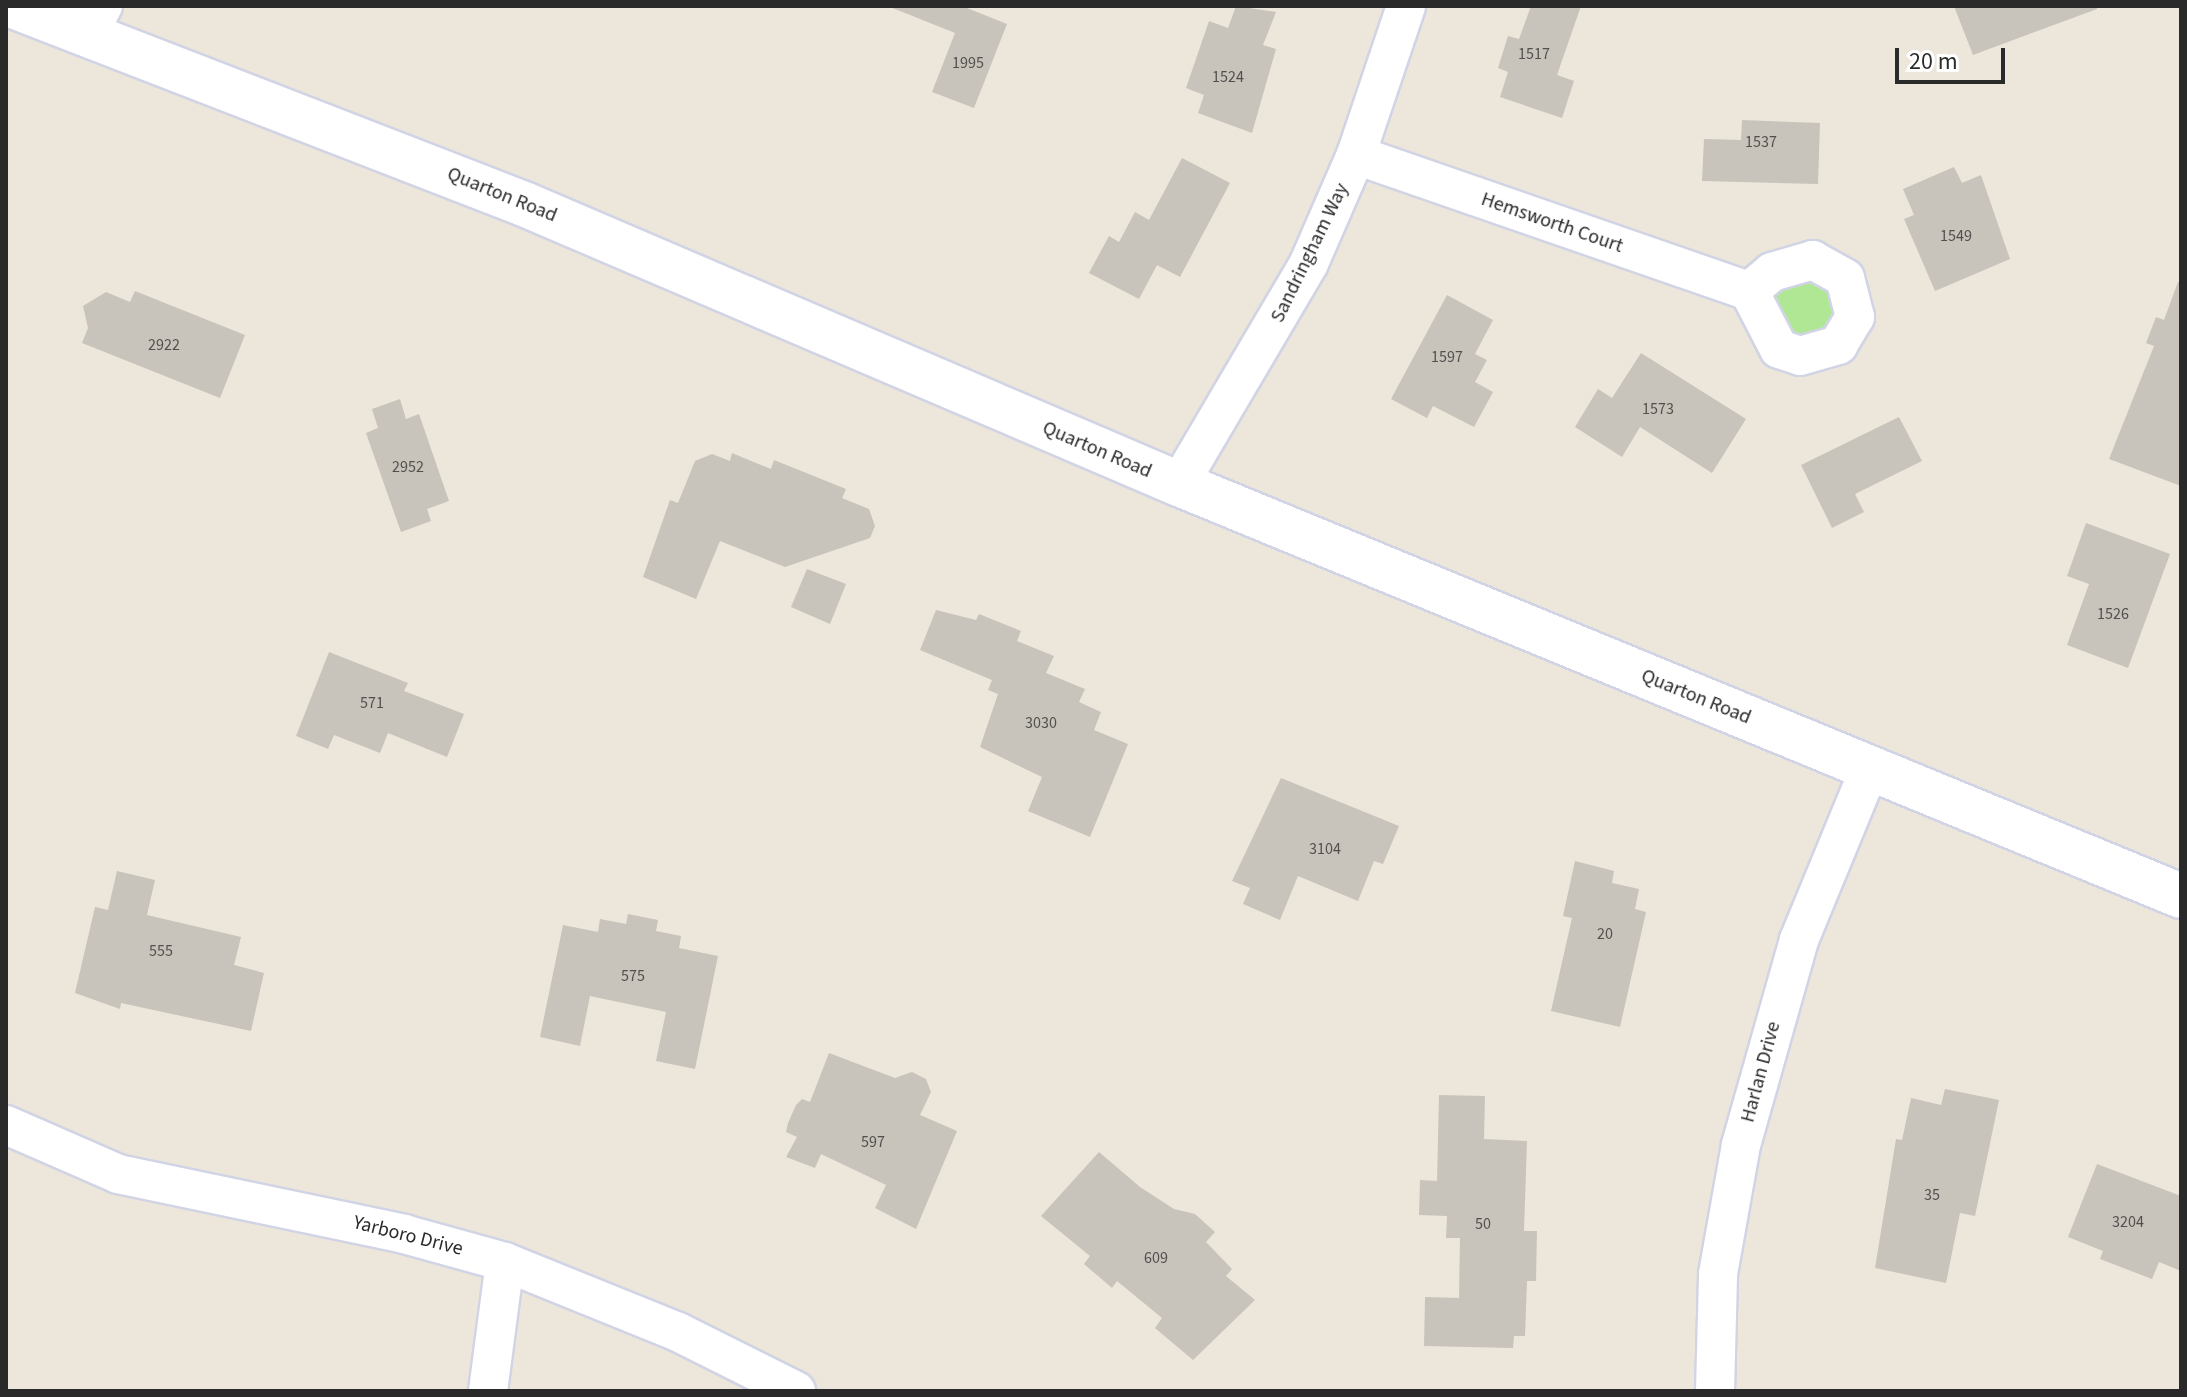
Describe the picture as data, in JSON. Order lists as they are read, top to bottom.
{
  "streets": {
    "street": [
      "Quarton Road",
      "Hemsworth Court",
      "Sandringham Way",
      "Harlan Drive",
      "Yarboro Drive"
    ]
  },
  "crossings": [
    ["Quarton Road", "Sandringham Way"],
    ["Quarton Road", "Harlan Drive"],
    ["Hemsworth Court", "Sandringham Way"]
  ],
  "house_numbers": [
    "1517",
    "1995",
    "1524",
    "1537",
    "1549",
    "2922",
    "1597",
    "1573",
    "2952",
    "1526",
    "571",
    "3030",
    "3104",
    "20",
    "555",
    "575",
    "597",
    "35",
    "3204",
    "50",
    "609"
  ],
  "scale_bar": "20 m"
}
